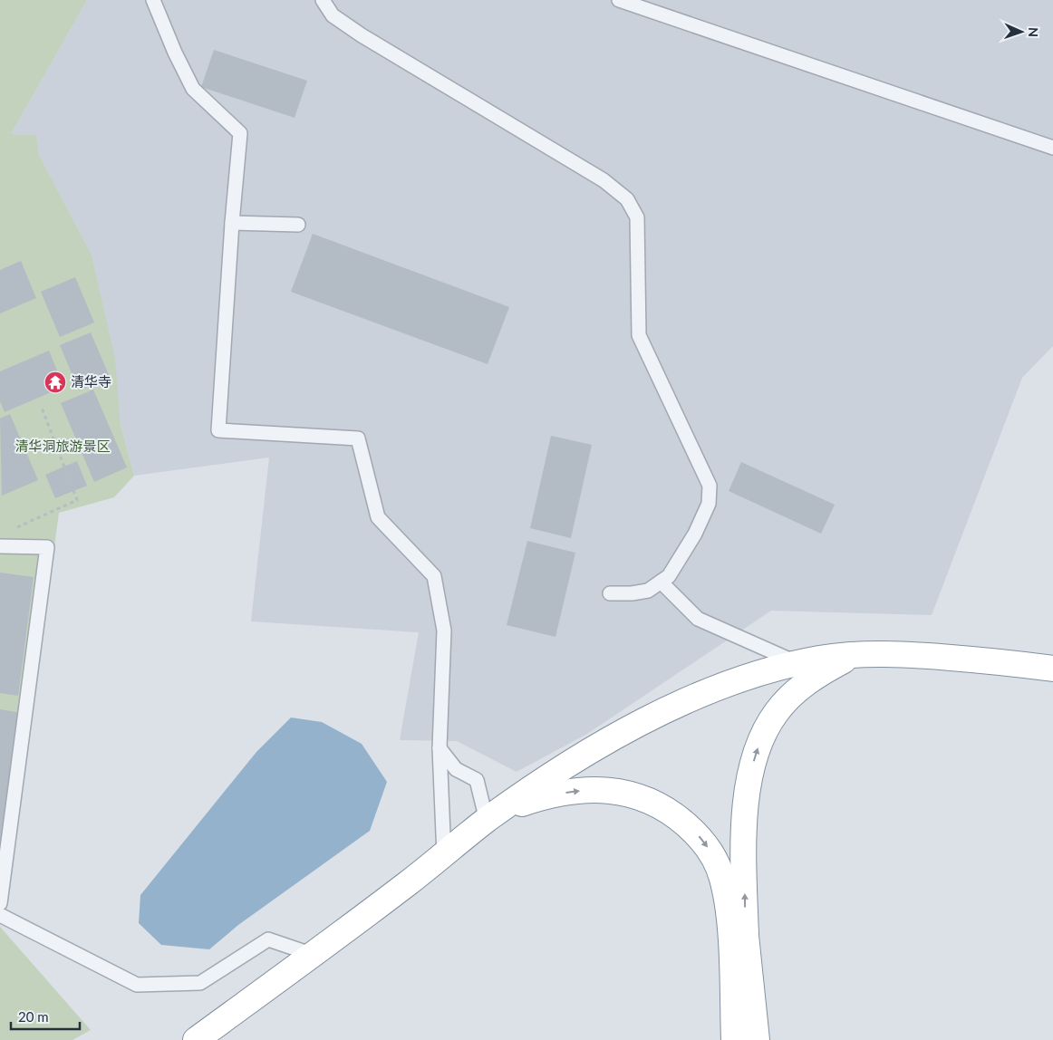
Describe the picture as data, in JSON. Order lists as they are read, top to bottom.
{
  "parks": ["清华洞旅游景区"],
  "places": {
    "temple": ["清华寺"]
  },
  "scale_bar": "20 m",
  "north": "right"
}
